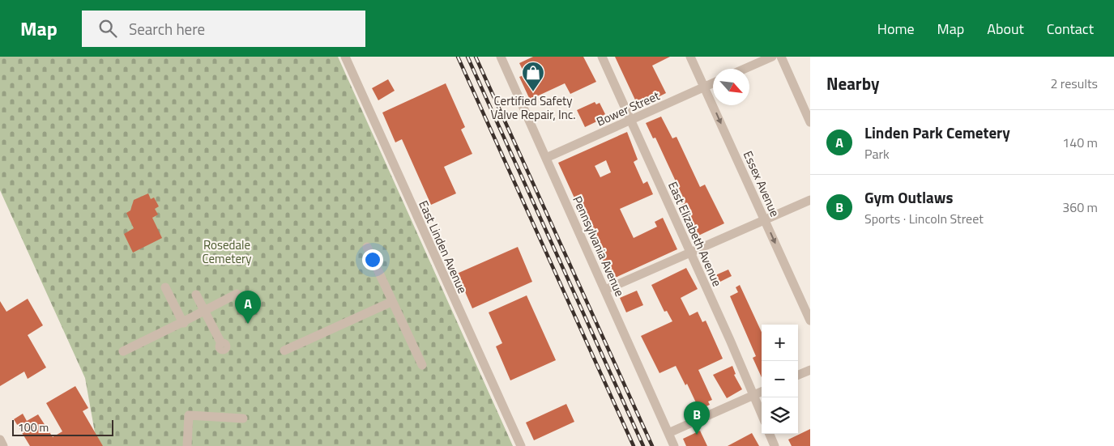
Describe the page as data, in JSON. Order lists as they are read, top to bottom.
{
  "streets": {
    "street": [
      "Bower Street",
      "Essex Avenue",
      "East Elizabeth Avenue",
      "Pennsylvania Avenue",
      "East Linden Avenue"
    ]
  },
  "crossings": [
    ["Bower Street", "Essex Avenue"],
    ["Bower Street", "East Elizabeth Avenue"],
    ["Bower Street", "Pennsylvania Avenue"]
  ],
  "one_way": ["Essex Avenue"],
  "parks": ["Rosedale Cemetery"],
  "places": {
    "shop": ["Certified Safety Valve Repair, Inc."]
  },
  "scale_bar": "100 m",
  "north": "bottom right",
  "page": {
    "header": "Map",
    "search": "Search here",
    "nav": [
      "Home",
      "Map",
      "About",
      "Contact"
    ],
    "heading": ["Nearby", "2 results"],
    "list": [
      {
        "mark": "A",
        "name": "Linden Park Cemetery",
        "note": "Park",
        "value": "140 m"
      },
      {
        "mark": "B",
        "name": "Gym Outlaws",
        "note": "Sports · Lincoln Street",
        "value": "360 m"
      }
    ],
    "pins": ["A", "B"],
    "map_buttons": ["+", "−"],
    "scale": "100 m"
  }
}
